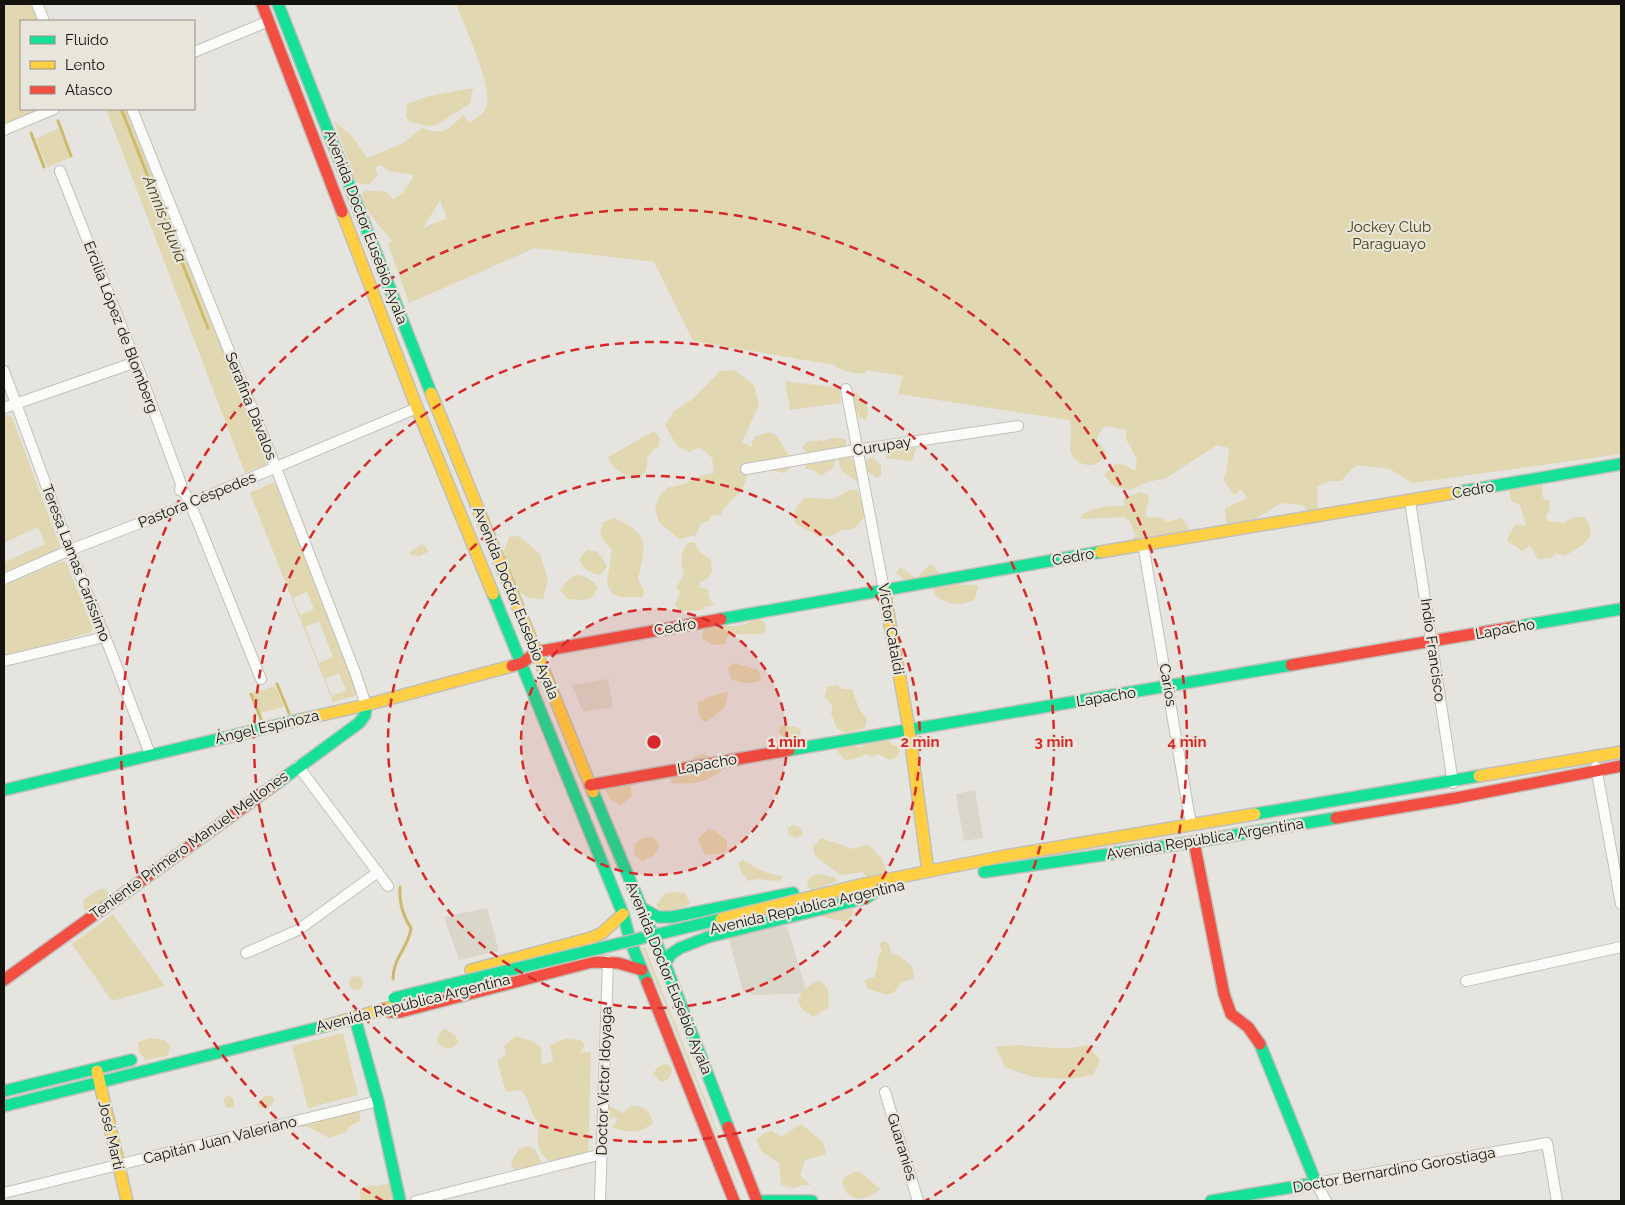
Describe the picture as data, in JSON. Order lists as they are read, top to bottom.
{
  "streets": {
    "main road": [
      "Avenida Doctor Eusebio Ayala",
      "Cedro",
      "Victor Cataldi",
      "Lapacho",
      "Ángel Espinoza",
      "Avenida República Argentina",
      "Teniente Primero Manuel Mellones",
      "José Martí",
      "Doctor Bernardino Gorostiaga"
    ],
    "street": [
      "Ercilia López de Blomberg",
      "Serafina Dávalos",
      "Curupay",
      "Pastora Céspedes",
      "Teresa Lamas Caríssimo",
      "Indio Francisco",
      "Carios",
      "Doctor Victor Idoyaga",
      "Capitán Juan Valeriano",
      "Guaranies"
    ]
  },
  "crossings": [
    ["Avenida Doctor Eusebio Ayala", "Cedro"],
    ["Avenida Doctor Eusebio Ayala", "Pastora Céspedes"],
    ["Avenida Doctor Eusebio Ayala", "Lapacho"],
    ["Avenida Doctor Eusebio Ayala", "Ángel Espinoza"],
    ["Ercilia López de Blomberg", "Pastora Céspedes"],
    ["Serafina Dávalos", "Pastora Céspedes"],
    ["Serafina Dávalos", "Ángel Espinoza"],
    ["Serafina Dávalos", "Teniente Primero Manuel Mellones"],
    ["Curupay", "Victor Cataldi"],
    ["Cedro", "Victor Cataldi"],
    ["Cedro", "Indio Francisco"],
    ["Cedro", "Carios"],
    ["Cedro", "Ángel Espinoza"],
    ["Pastora Céspedes", "Teresa Lamas Caríssimo"],
    ["Teresa Lamas Caríssimo", "Ángel Espinoza"],
    ["Victor Cataldi", "Lapacho"],
    ["Victor Cataldi", "Avenida República Argentina"],
    ["Lapacho", "Indio Francisco"],
    ["Lapacho", "Carios"],
    ["Indio Francisco", "Avenida República Argentina"],
    ["Carios", "Avenida República Argentina"],
    ["Ángel Espinoza", "Teniente Primero Manuel Mellones"],
    ["Avenida República Argentina", "José Martí"],
    ["José Martí", "Capitán Juan Valeriano"]
  ],
  "water": ["Amnis pluvia"],
  "parks": ["Jockey Club Paraguayo"],
  "legend": ["Fluido", "Lento", "Atasco"],
  "rings": [
    "1 min",
    "2 min",
    "3 min",
    "4 min"
  ]
}
